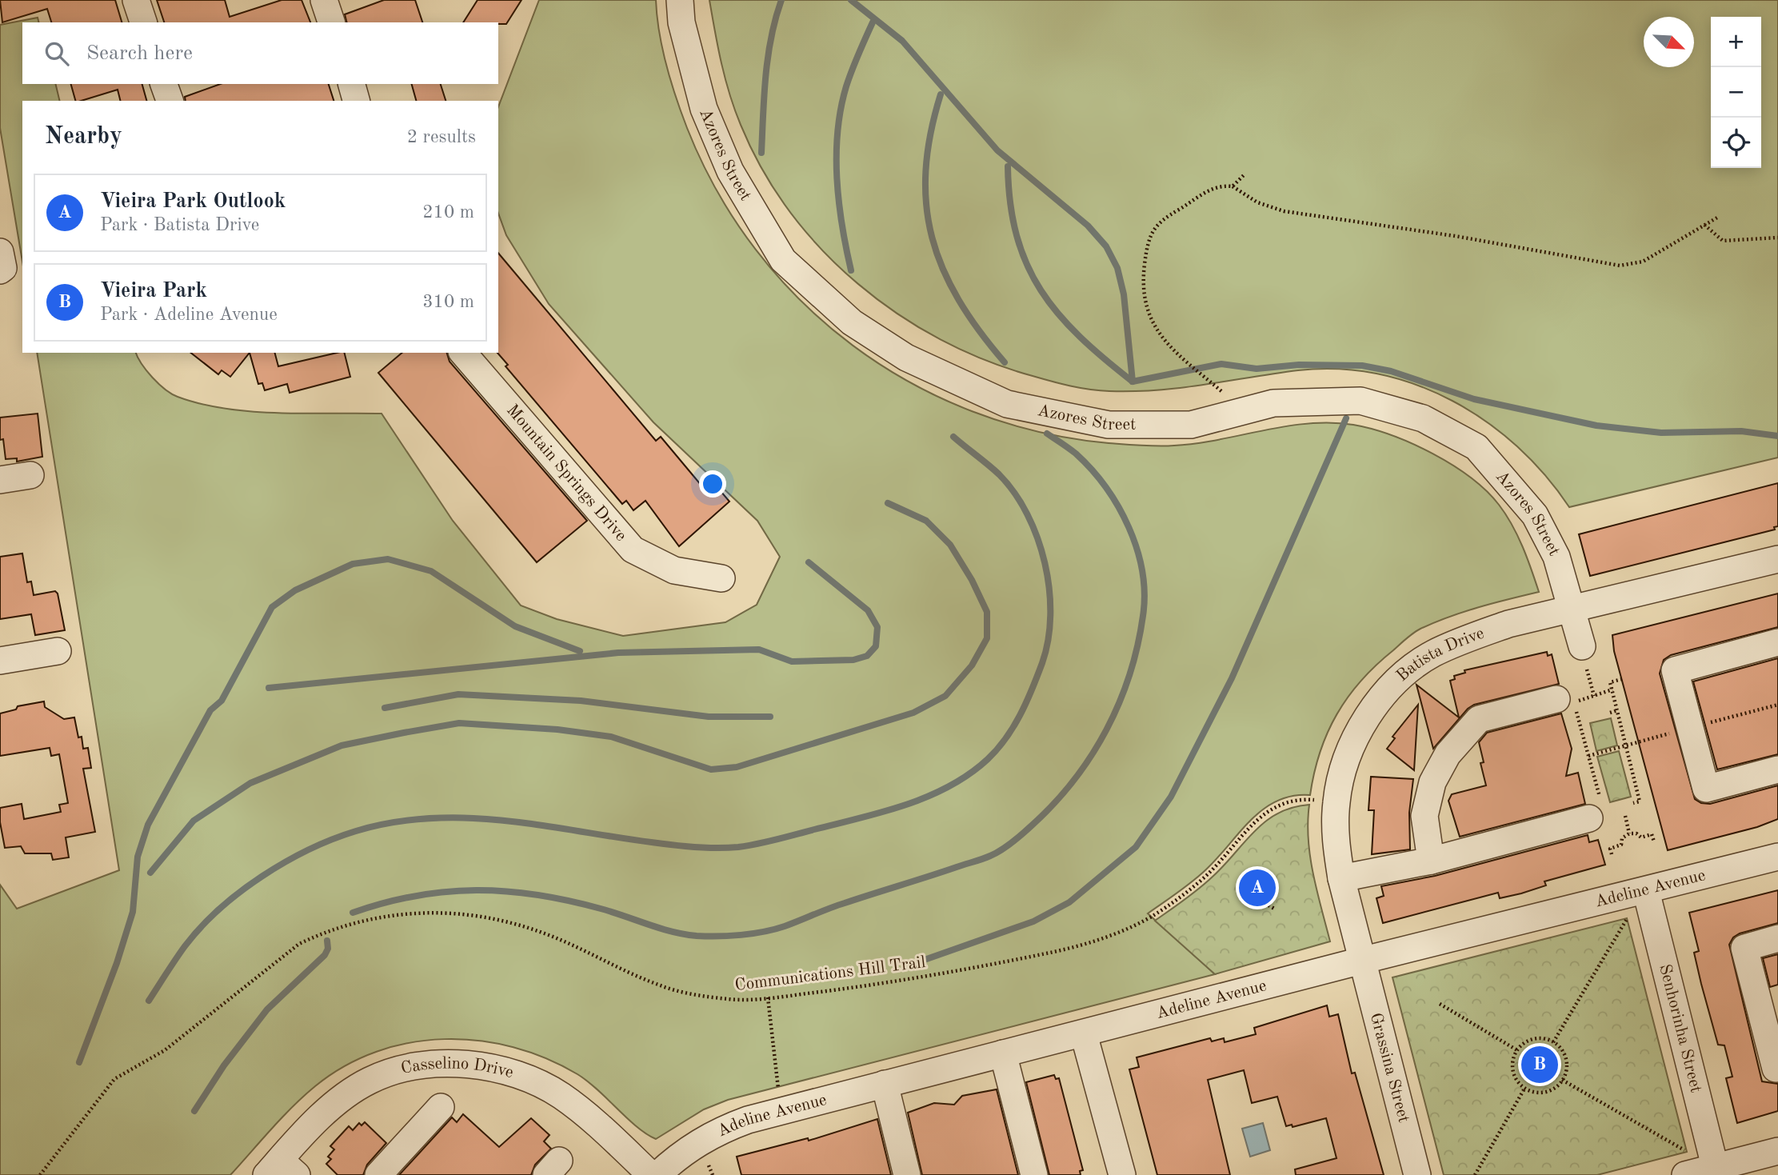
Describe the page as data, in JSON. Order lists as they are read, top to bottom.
{
  "streets": {
    "street": [
      "Azores Street",
      "Mountain Springs Drive",
      "Batista Drive",
      "Adeline Avenue",
      "Senhorinha Street",
      "Grassina Street",
      "Casselino Drive"
    ],
    "path": ["Communications Hill Trail"]
  },
  "crossings": [
    ["Azores Street", "Batista Drive"],
    ["Batista Drive", "Adeline Avenue"],
    ["Batista Drive", "Grassina Street"],
    ["Adeline Avenue", "Senhorinha Street"],
    ["Adeline Avenue", "Grassina Street"]
  ],
  "north": "bottom right",
  "page": {
    "map_buttons": ["+", "−"],
    "search": "Search here",
    "heading": ["Nearby", "2 results"],
    "list": [
      {
        "mark": "A",
        "name": "Vieira Park Outlook",
        "note": "Park · Batista Drive",
        "value": "210 m"
      },
      {
        "mark": "B",
        "name": "Vieira Park",
        "note": "Park · Adeline Avenue",
        "value": "310 m"
      }
    ],
    "pins": ["A", "B"]
  }
}
